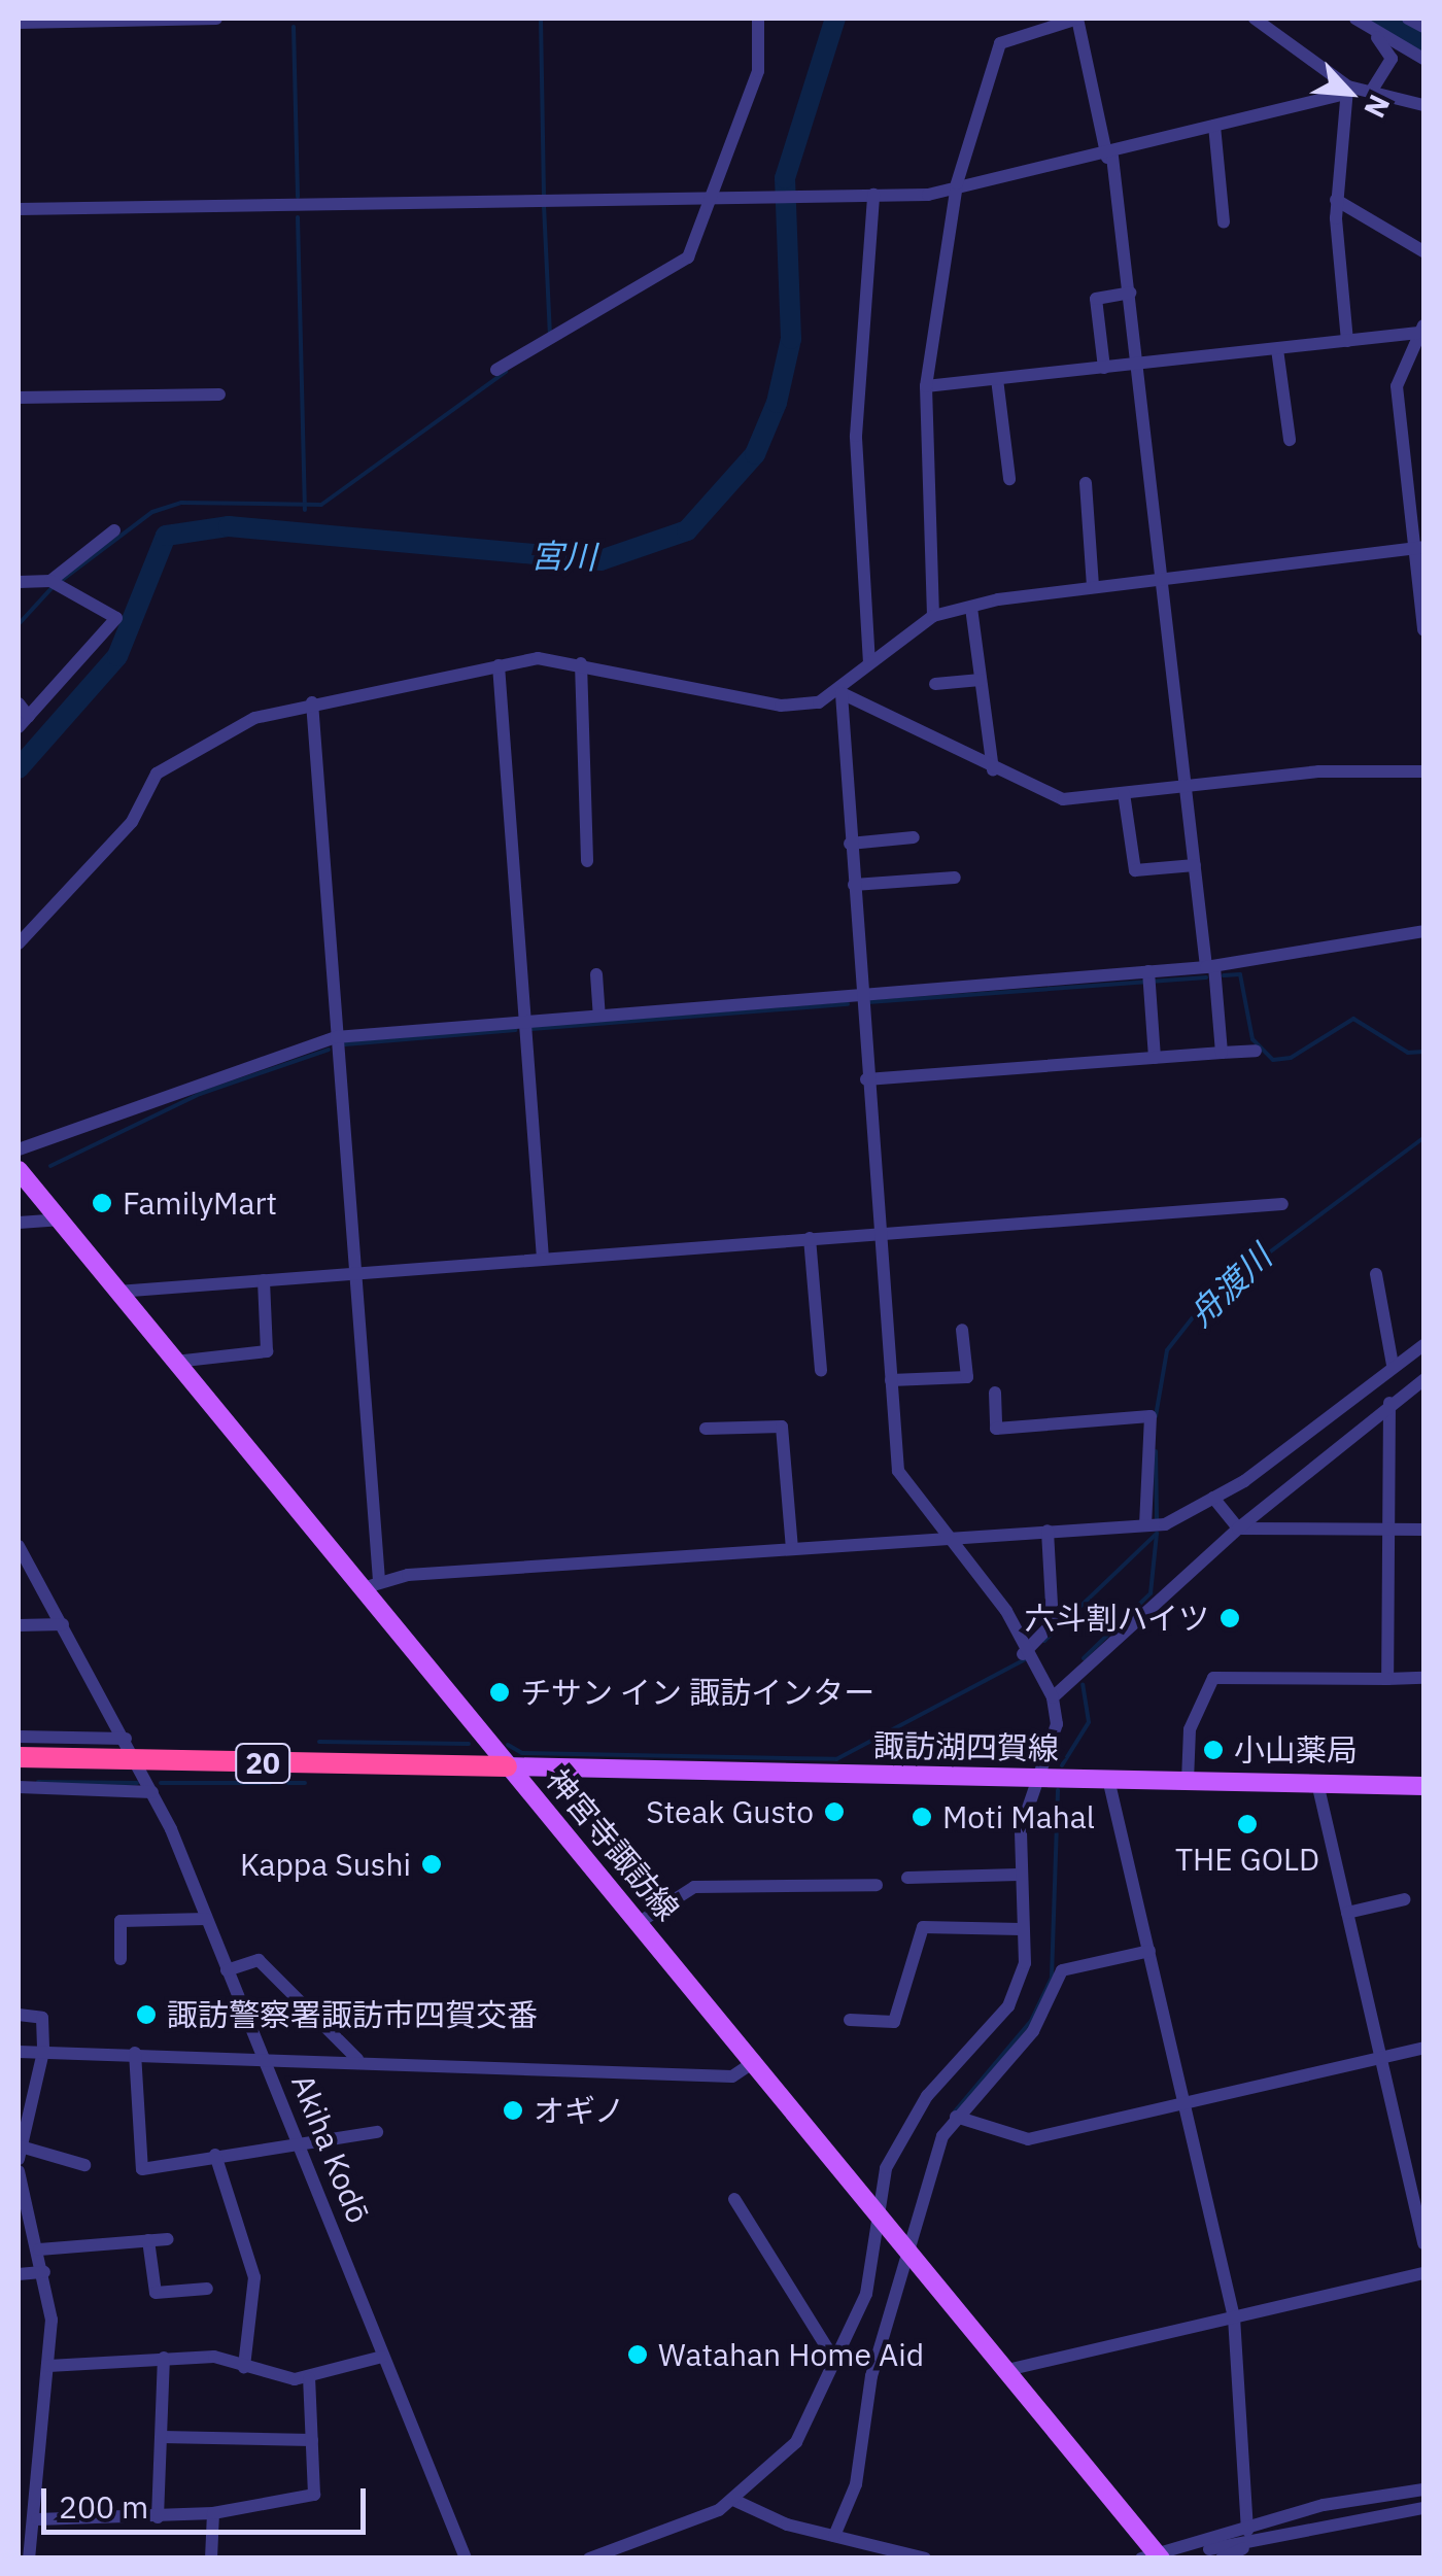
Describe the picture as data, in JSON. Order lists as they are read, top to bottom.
{
  "streets": {
    "highway": ["20"],
    "main road": ["諏訪湖四賀線", "神宮寺諏訪線"],
    "street": ["Akiha Kodō"]
  },
  "crossings": [
    ["諏訪湖四賀線", "20"],
    ["諏訪湖四賀線", "神宮寺諏訪線"],
    ["20", "神宮寺諏訪線"],
    ["20", "Akiha Kodō"]
  ],
  "water": ["宮川", "舟渡川"],
  "places": [
    "FamilyMart",
    "六斗割ハイツ",
    "チサン イン 諏訪インター",
    "小山薬局",
    "Steak Gusto",
    "Moti Mahal",
    "THE GOLD",
    "Kappa Sushi",
    "諏訪警察署諏訪市四賀交番",
    "オギノ",
    "Watahan Home Aid"
  ],
  "scale_bar": "200 m",
  "north": "bottom right"
}
